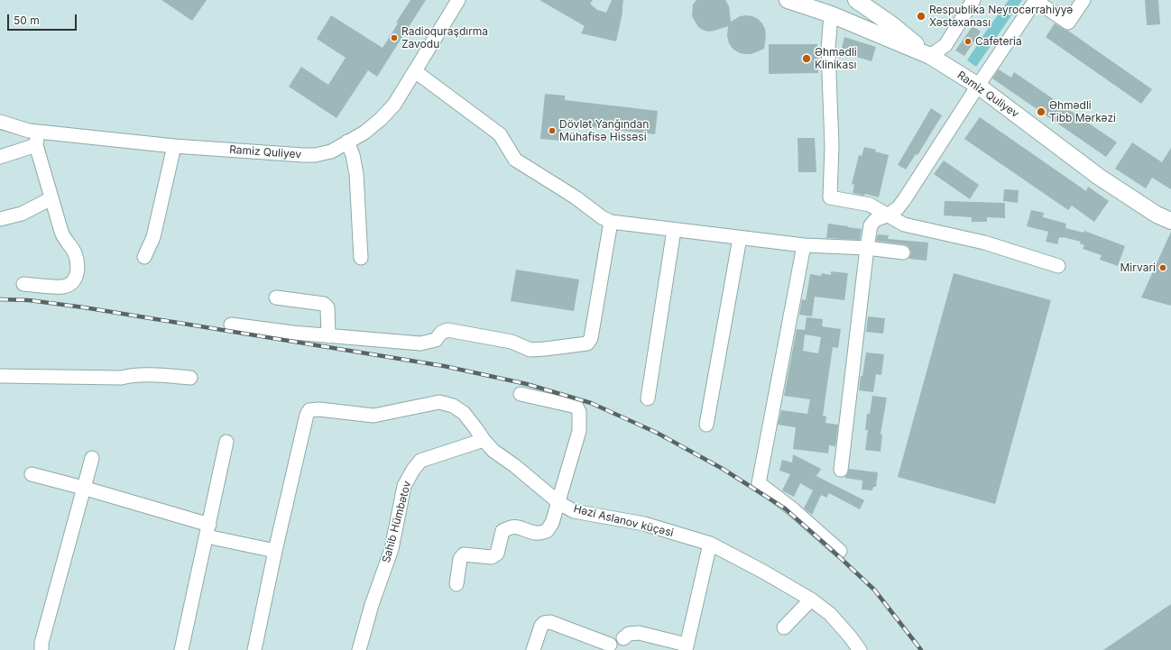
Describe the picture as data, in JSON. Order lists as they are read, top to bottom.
{
  "streets": {
    "main road": ["Ramiz Quliyev"],
    "street": ["Həzi Aslanov küçəsi", "Sahib Hümbətov"]
  },
  "crossings": [
    ["Həzi Aslanov küçəsi", "Sahib Hümbətov"]
  ],
  "places": [
    "Respublika Neyrocərrahiyyə Xəstəxanası",
    "Radioquraşdırma Zavodu",
    "Cafeteria",
    "Əhmədli Klinikası",
    "Əhmədli Tibb Mərkəzi",
    "Dövlət Yanğından Mühafisə Hissəsi",
    "Mirvari"
  ],
  "scale_bar": "50 m"
}
